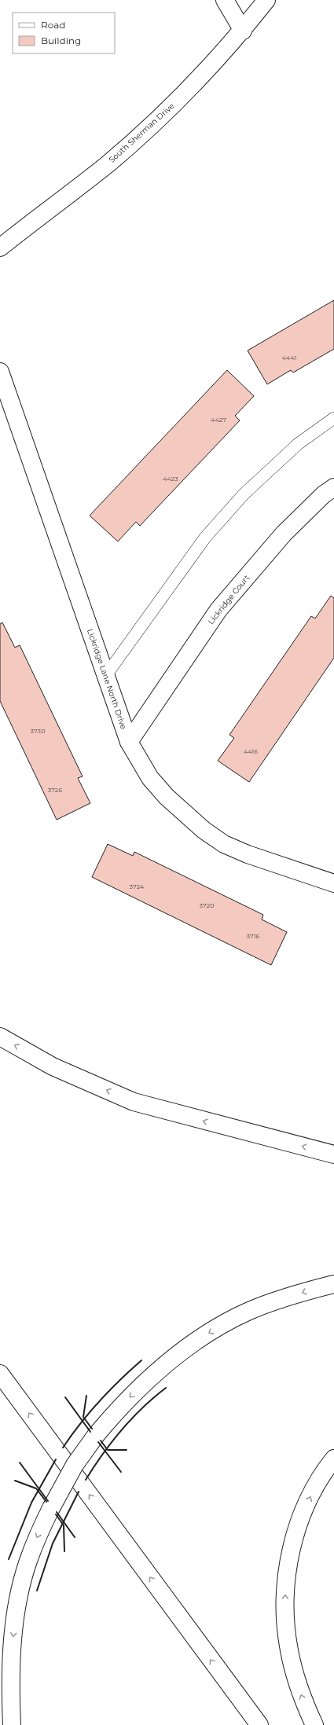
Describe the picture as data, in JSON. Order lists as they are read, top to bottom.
{
  "streets": {
    "main road": ["South Sherman Drive", "Lickridge Court", "Lickridge Lane North Drive"]
  },
  "crossings": [
    ["Lickridge Court", "Lickridge Lane North Drive"]
  ],
  "house_numbers": [
    "4441",
    "4427",
    "4423",
    "3730",
    "4416",
    "3726",
    "3724",
    "3720",
    "3716"
  ],
  "legend": ["Road", "Building"]
}
